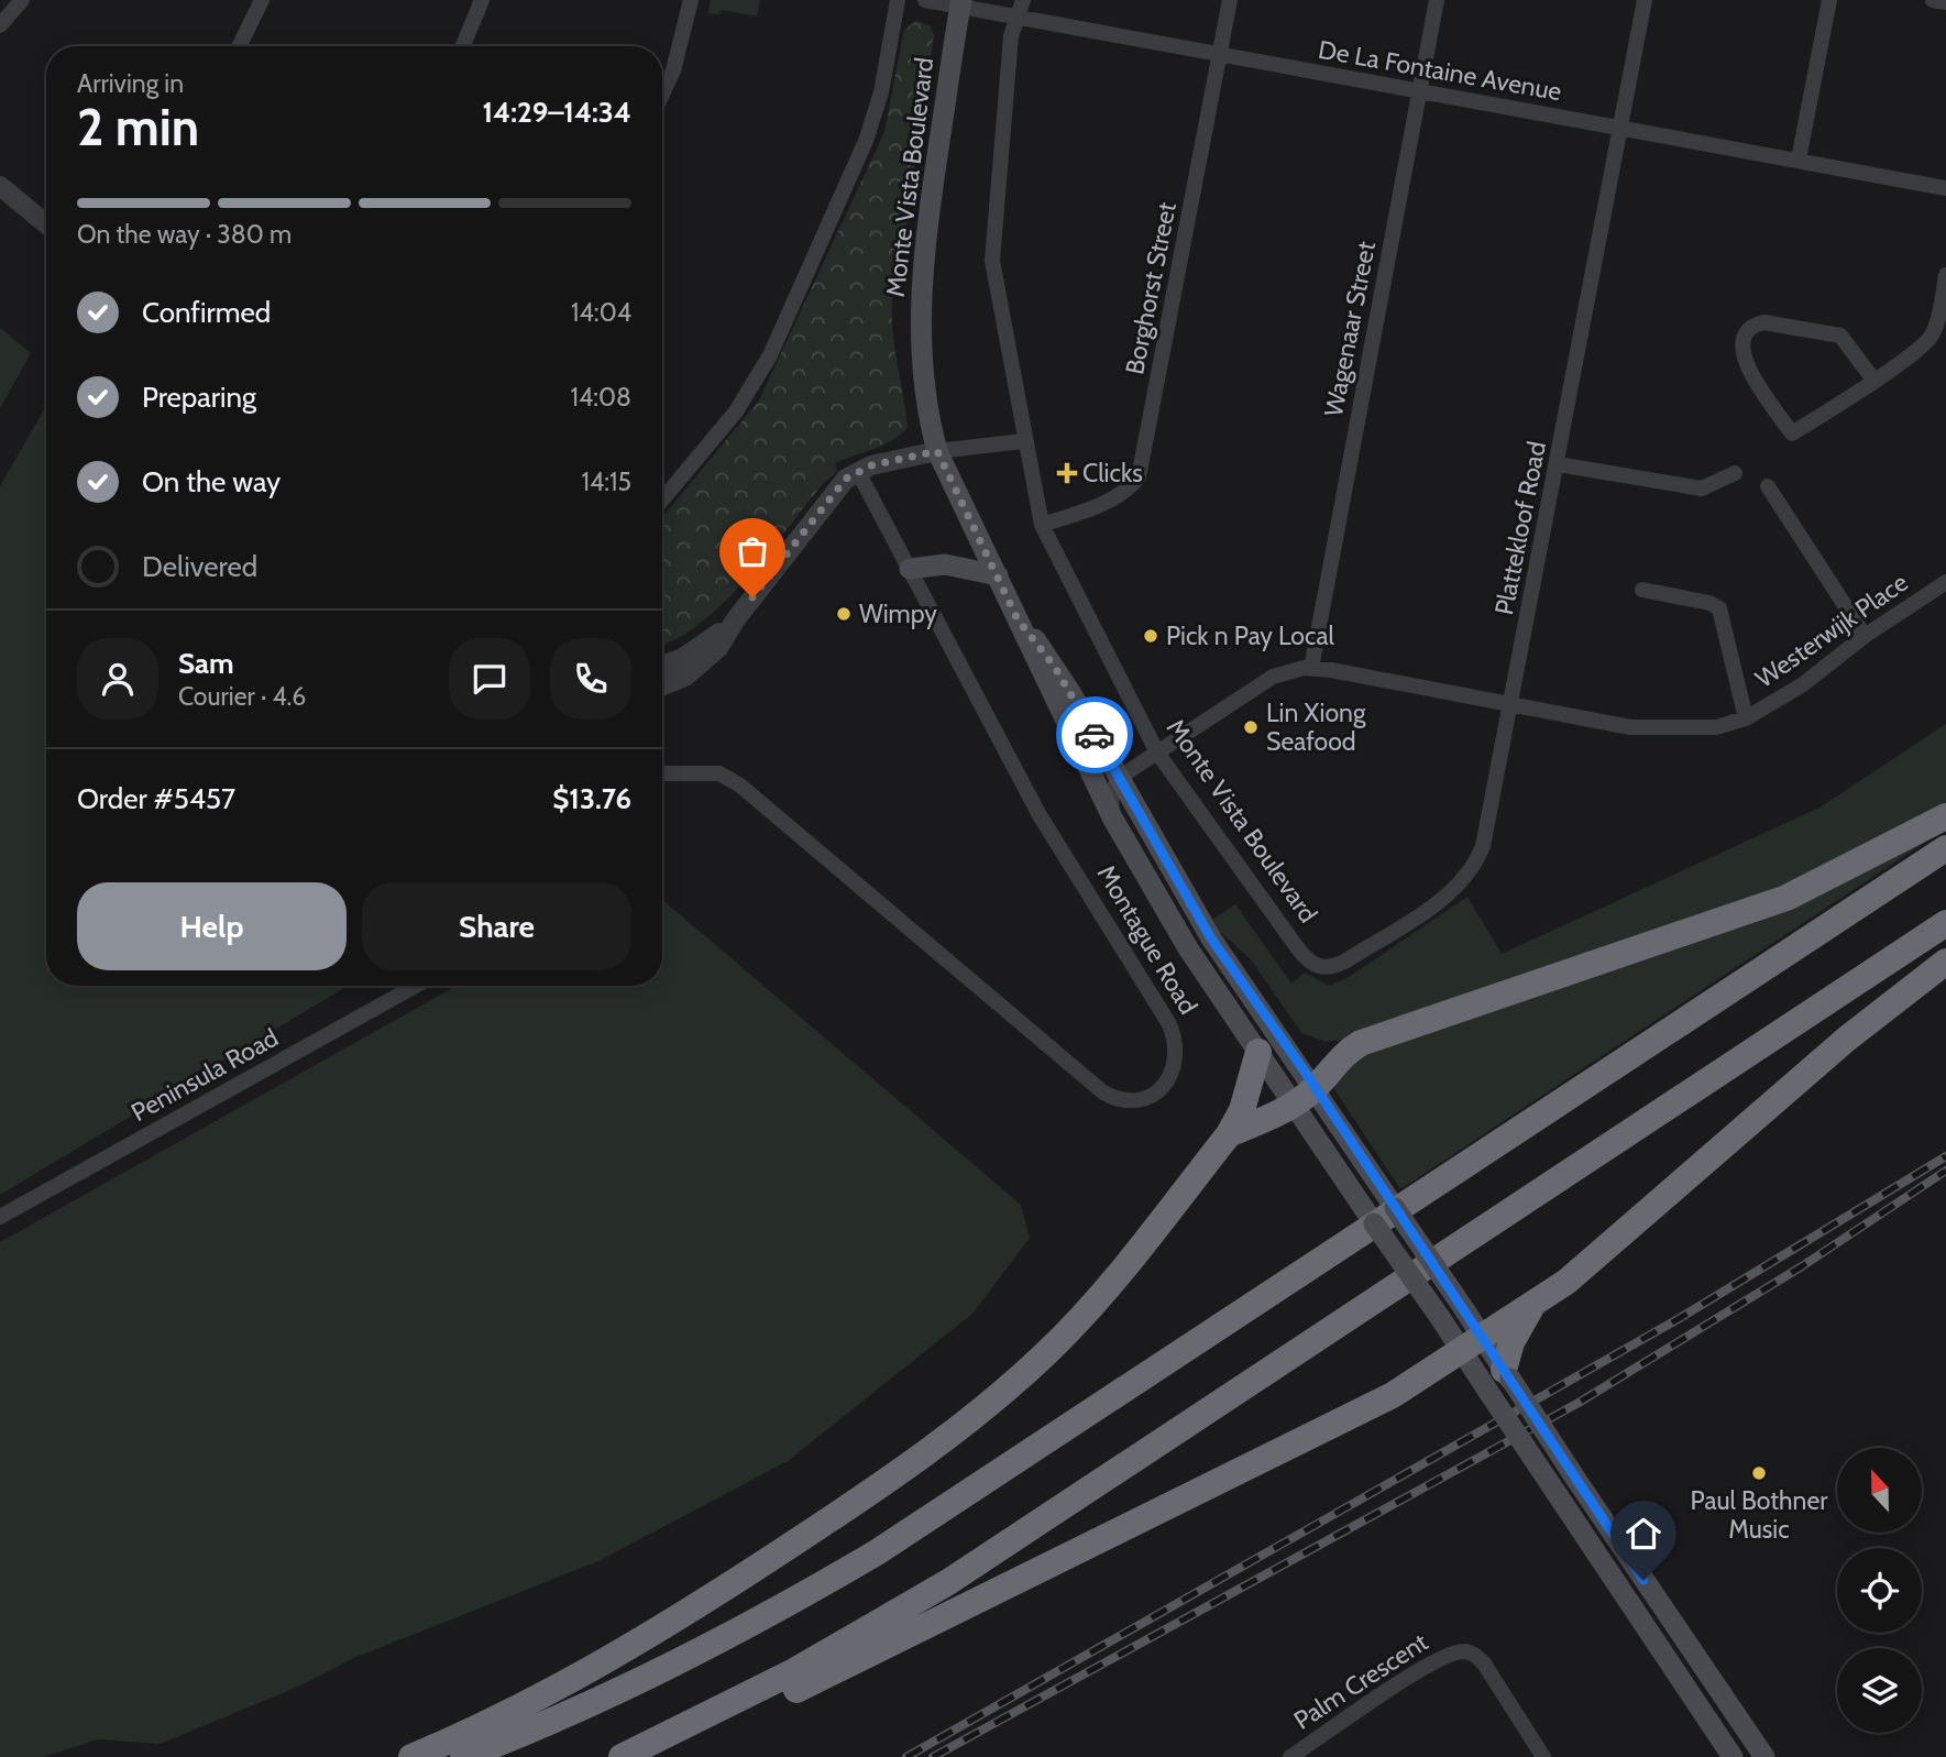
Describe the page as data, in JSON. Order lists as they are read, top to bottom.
{
  "streets": {
    "main road": ["Monte Vista Boulevard"],
    "street": [
      "De La Fontaine Avenue",
      "Borghorst Street",
      "Wagenaar Street",
      "Plattekloof Road",
      "Westerwijk Place",
      "Montague Road",
      "Peninsula Road",
      "Palm Crescent"
    ]
  },
  "crossings": [
    ["De La Fontaine Avenue", "Monte Vista Boulevard"],
    ["De La Fontaine Avenue", "Borghorst Street"],
    ["De La Fontaine Avenue", "Wagenaar Street"],
    ["De La Fontaine Avenue", "Plattekloof Road"],
    ["Monte Vista Boulevard", "Borghorst Street"],
    ["Monte Vista Boulevard", "Plattekloof Road"],
    ["Wagenaar Street", "Westerwijk Place"],
    ["Plattekloof Road", "Westerwijk Place"]
  ],
  "places": {
    "health": ["Clicks"],
    "other": [
      "Wimpy",
      "Pick n Pay Local",
      "Lin Xiong Seafood",
      "Paul Bothner Music"
    ]
  },
  "north": "top",
  "page": {
    "heading": ["2 min", "Arriving in", "14:29–14:34"],
    "panel": [
      "Sam",
      "Courier · 4.6",
      "Order #5457",
      "$13.76"
    ],
    "bar": "On the way · 380 m",
    "list": [
      ["Confirmed", "14:04"],
      ["Preparing", "14:08"],
      ["On the way", "14:15"],
      "Delivered"
    ],
    "buttons": ["Help", "Share"]
  }
}
